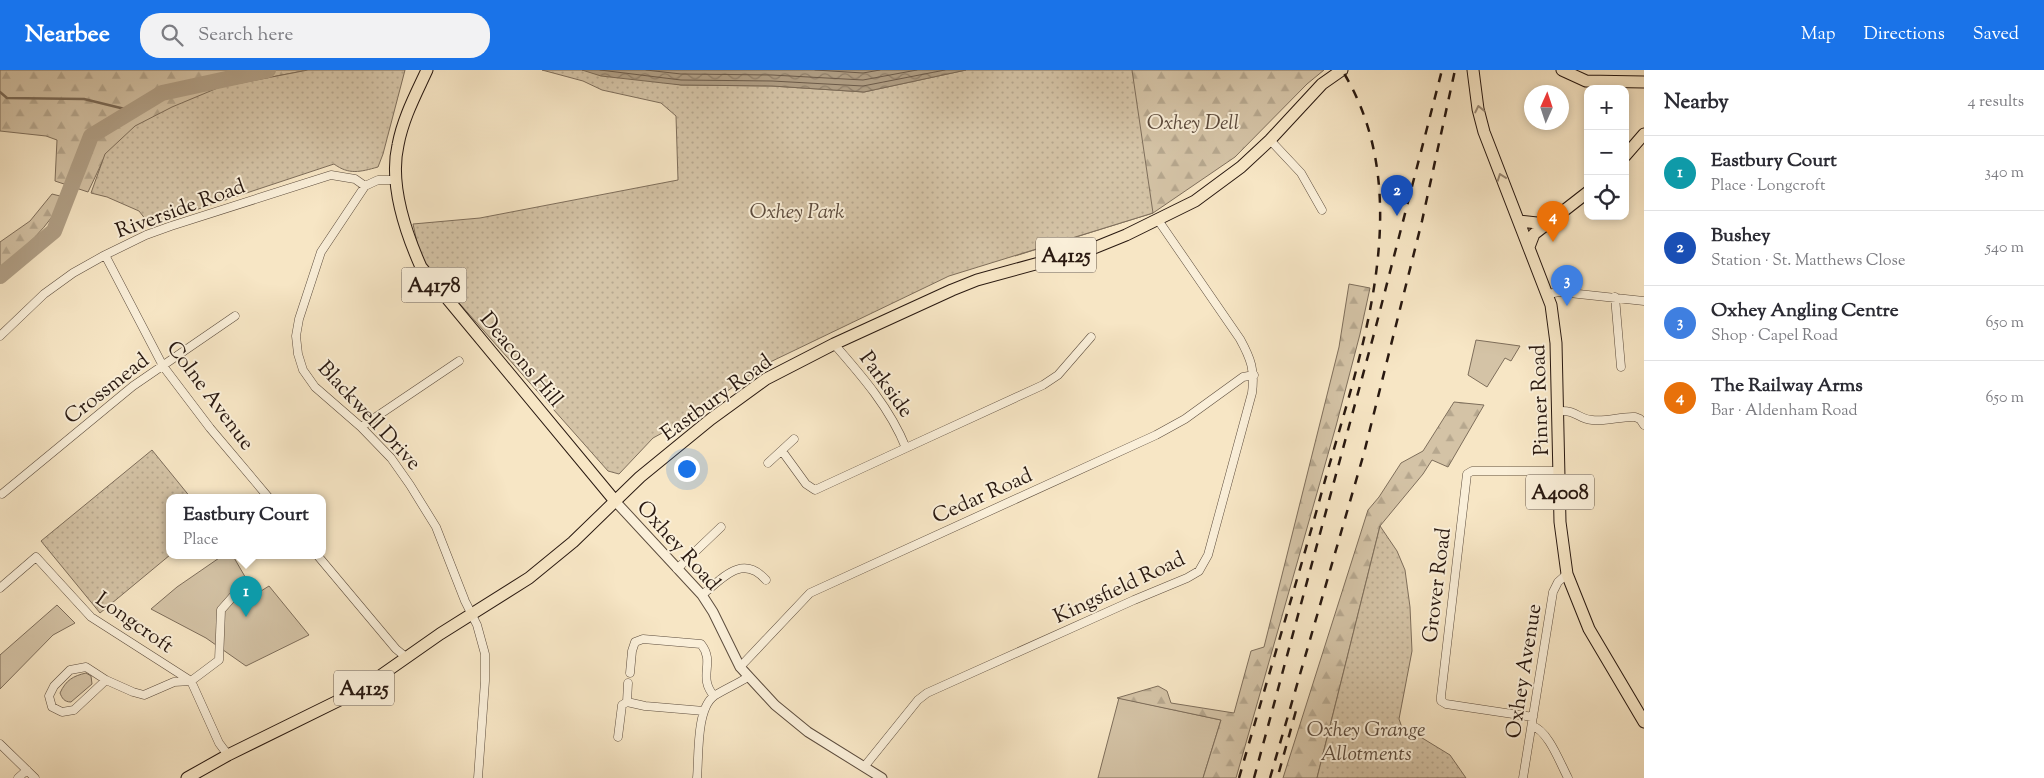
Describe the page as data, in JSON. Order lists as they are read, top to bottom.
{
  "streets": {
    "main road": [
      "A4125",
      "A4178",
      "Deacons Hill",
      "Eastbury Road",
      "Pinner Road",
      "A4008"
    ],
    "street": [
      "Riverside Road",
      "Parkside",
      "Crossmead",
      "Colne Avenue",
      "Blackwell Drive",
      "Cedar Road",
      "Oxhey Road",
      "Grover Road",
      "Kingsfield Road",
      "Longcroft",
      "Oxhey Avenue"
    ]
  },
  "crossings": [
    ["Riverside Road", "Colne Avenue"],
    ["Riverside Road", "Blackwell Drive"],
    ["Deacons Hill", "Eastbury Road"],
    ["Deacons Hill", "Oxhey Road"],
    ["Parkside", "Eastbury Road"],
    ["Crossmead", "Colne Avenue"],
    ["Eastbury Road", "Blackwell Drive"],
    ["Eastbury Road", "Oxhey Road"],
    ["Eastbury Road", "Kingsfield Road"],
    ["Pinner Road", "Grover Road"],
    ["Pinner Road", "Oxhey Avenue"],
    ["Cedar Road", "Oxhey Road"],
    ["Cedar Road", "Kingsfield Road"],
    ["Oxhey Road", "Kingsfield Road"],
    ["Grover Road", "Oxhey Avenue"]
  ],
  "parks": ["Oxhey Dell", "Oxhey Park", "Oxhey Grange Allotments"],
  "north": "top",
  "page": {
    "header": "Nearbee",
    "search": "Search here",
    "nav": ["Map", "Directions", "Saved"],
    "heading": ["Nearby", "4 results"],
    "map_buttons": ["+", "−"],
    "list": [
      {
        "mark": "1",
        "name": "Eastbury Court",
        "note": "Place · Longcroft",
        "value": "340 m"
      },
      {
        "mark": "2",
        "name": "Bushey",
        "note": "Station · St. Matthews Close",
        "value": "540 m"
      },
      {
        "mark": "3",
        "name": "Oxhey Angling Centre",
        "note": "Shop · Capel Road",
        "value": "650 m"
      },
      {
        "mark": "4",
        "name": "The Railway Arms",
        "note": "Bar · Aldenham Road",
        "value": "650 m"
      }
    ],
    "pins": [
      "2",
      "4",
      "3",
      "1"
    ],
    "popup": ["Eastbury Court", "Place"]
  }
}
